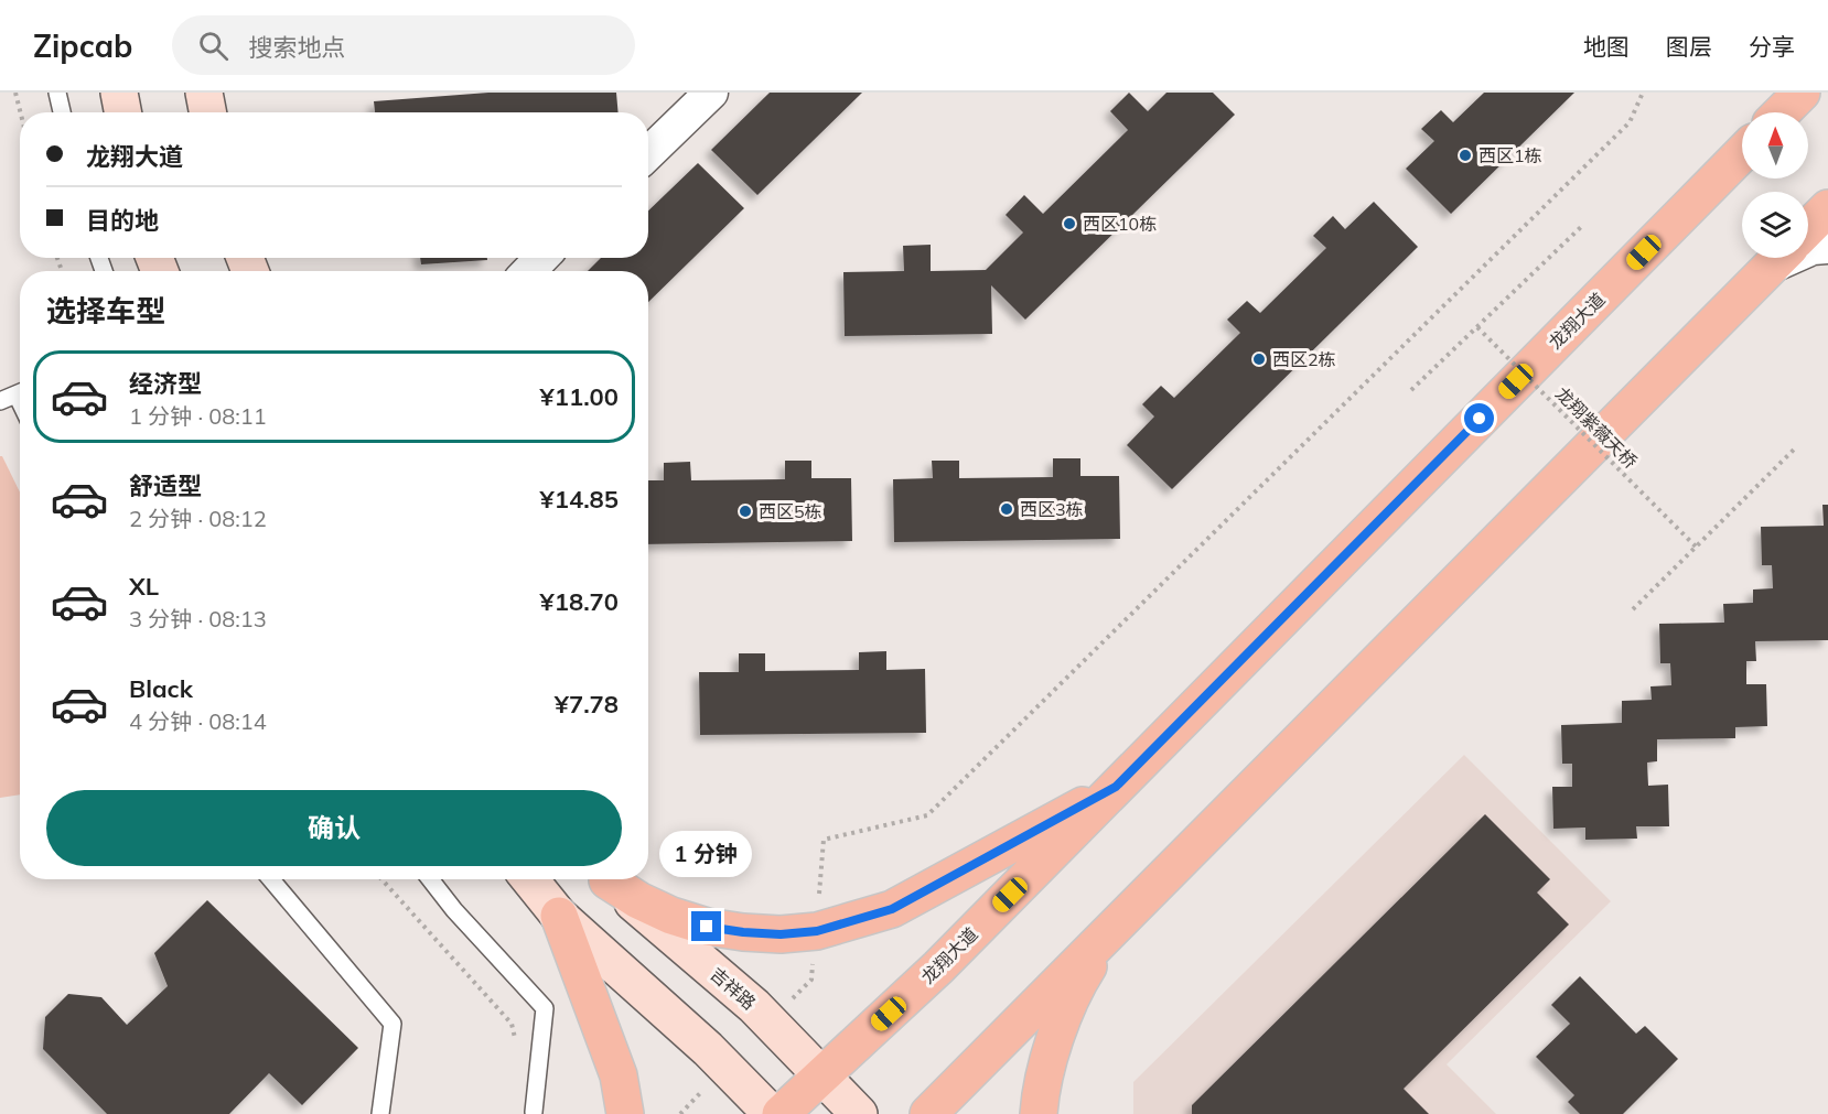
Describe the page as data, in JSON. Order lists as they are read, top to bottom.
{
  "streets": {
    "main road": ["龙翔大道", "吉祥路"],
    "path": ["龙翔紫薇天桥"]
  },
  "crossings": [
    ["龙翔大道", "吉祥路"]
  ],
  "places": [
    "西区1栋",
    "西区10栋",
    "西区2栋",
    "西区3栋",
    "西区5栋"
  ],
  "north": "top",
  "page": {
    "header": "Zipcab",
    "search": "搜索地点",
    "nav": ["地图", "图层", "分享"],
    "banner": ["龙翔大道", "目的地"],
    "heading": "选择车型",
    "list": [
      {
        "name": "经济型",
        "note": "1 分钟 · 08:11",
        "value": "¥11.00"
      },
      {
        "name": "舒适型",
        "note": "2 分钟 · 08:12",
        "value": "¥14.85"
      },
      {
        "name": "XL",
        "note": "3 分钟 · 08:13",
        "value": "¥18.70"
      },
      {
        "name": "Black",
        "note": "4 分钟 · 08:14",
        "value": "¥7.78"
      }
    ],
    "buttons": "确认",
    "bubble": "1 分钟"
  }
}
